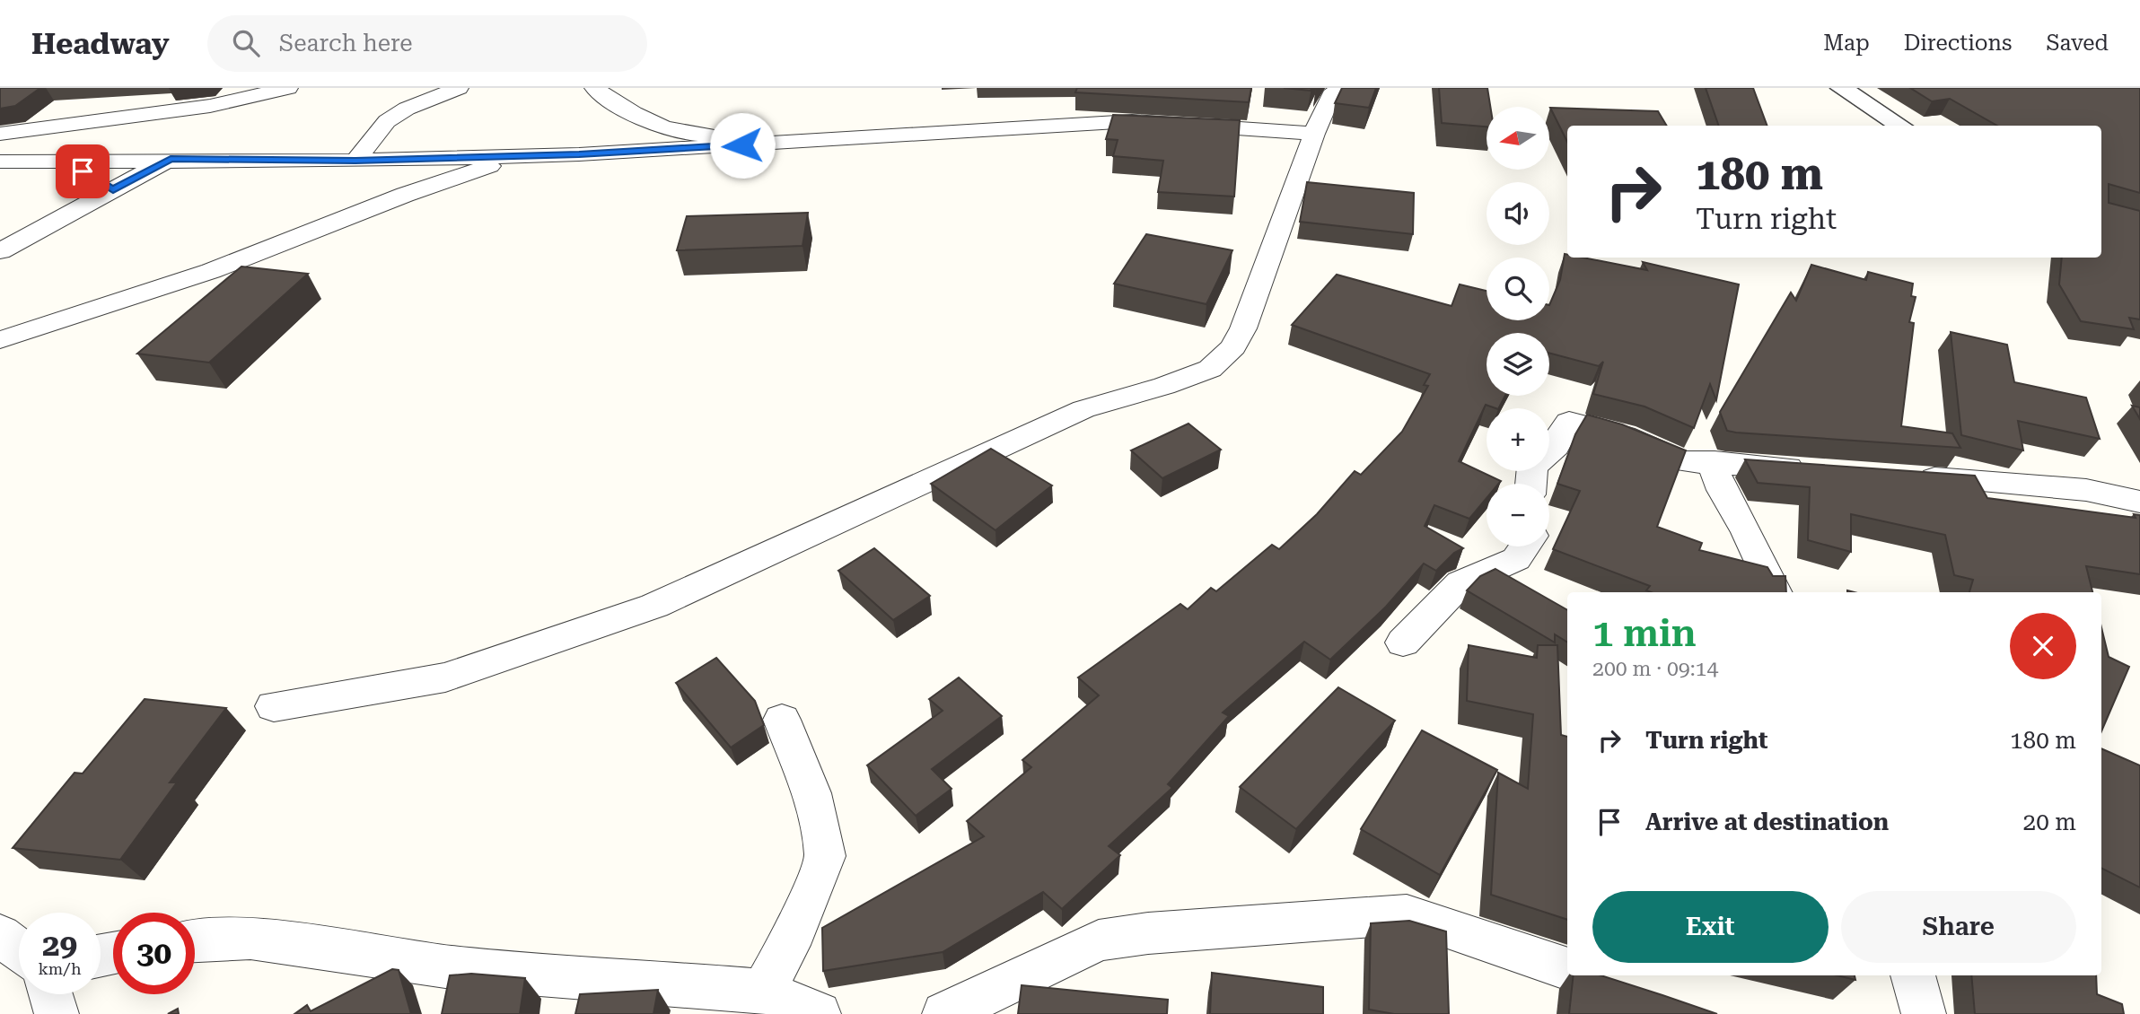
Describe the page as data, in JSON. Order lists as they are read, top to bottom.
{
  "north": "left",
  "page": {
    "header": "Headway",
    "search": "Search here",
    "nav": ["Map", "Directions", "Saved"],
    "map_buttons": ["+", "−"],
    "turn": ["180 m", "Turn right"],
    "heading": ["1 min", "200 m · 09:14"],
    "list": [
      {
        "name": "Turn right",
        "value": "180 m"
      },
      {
        "name": "Arrive at destination",
        "value": "20 m"
      }
    ],
    "buttons": ["Exit", "Share"],
    "speed": "29 km/h",
    "limit": "30"
  }
}
